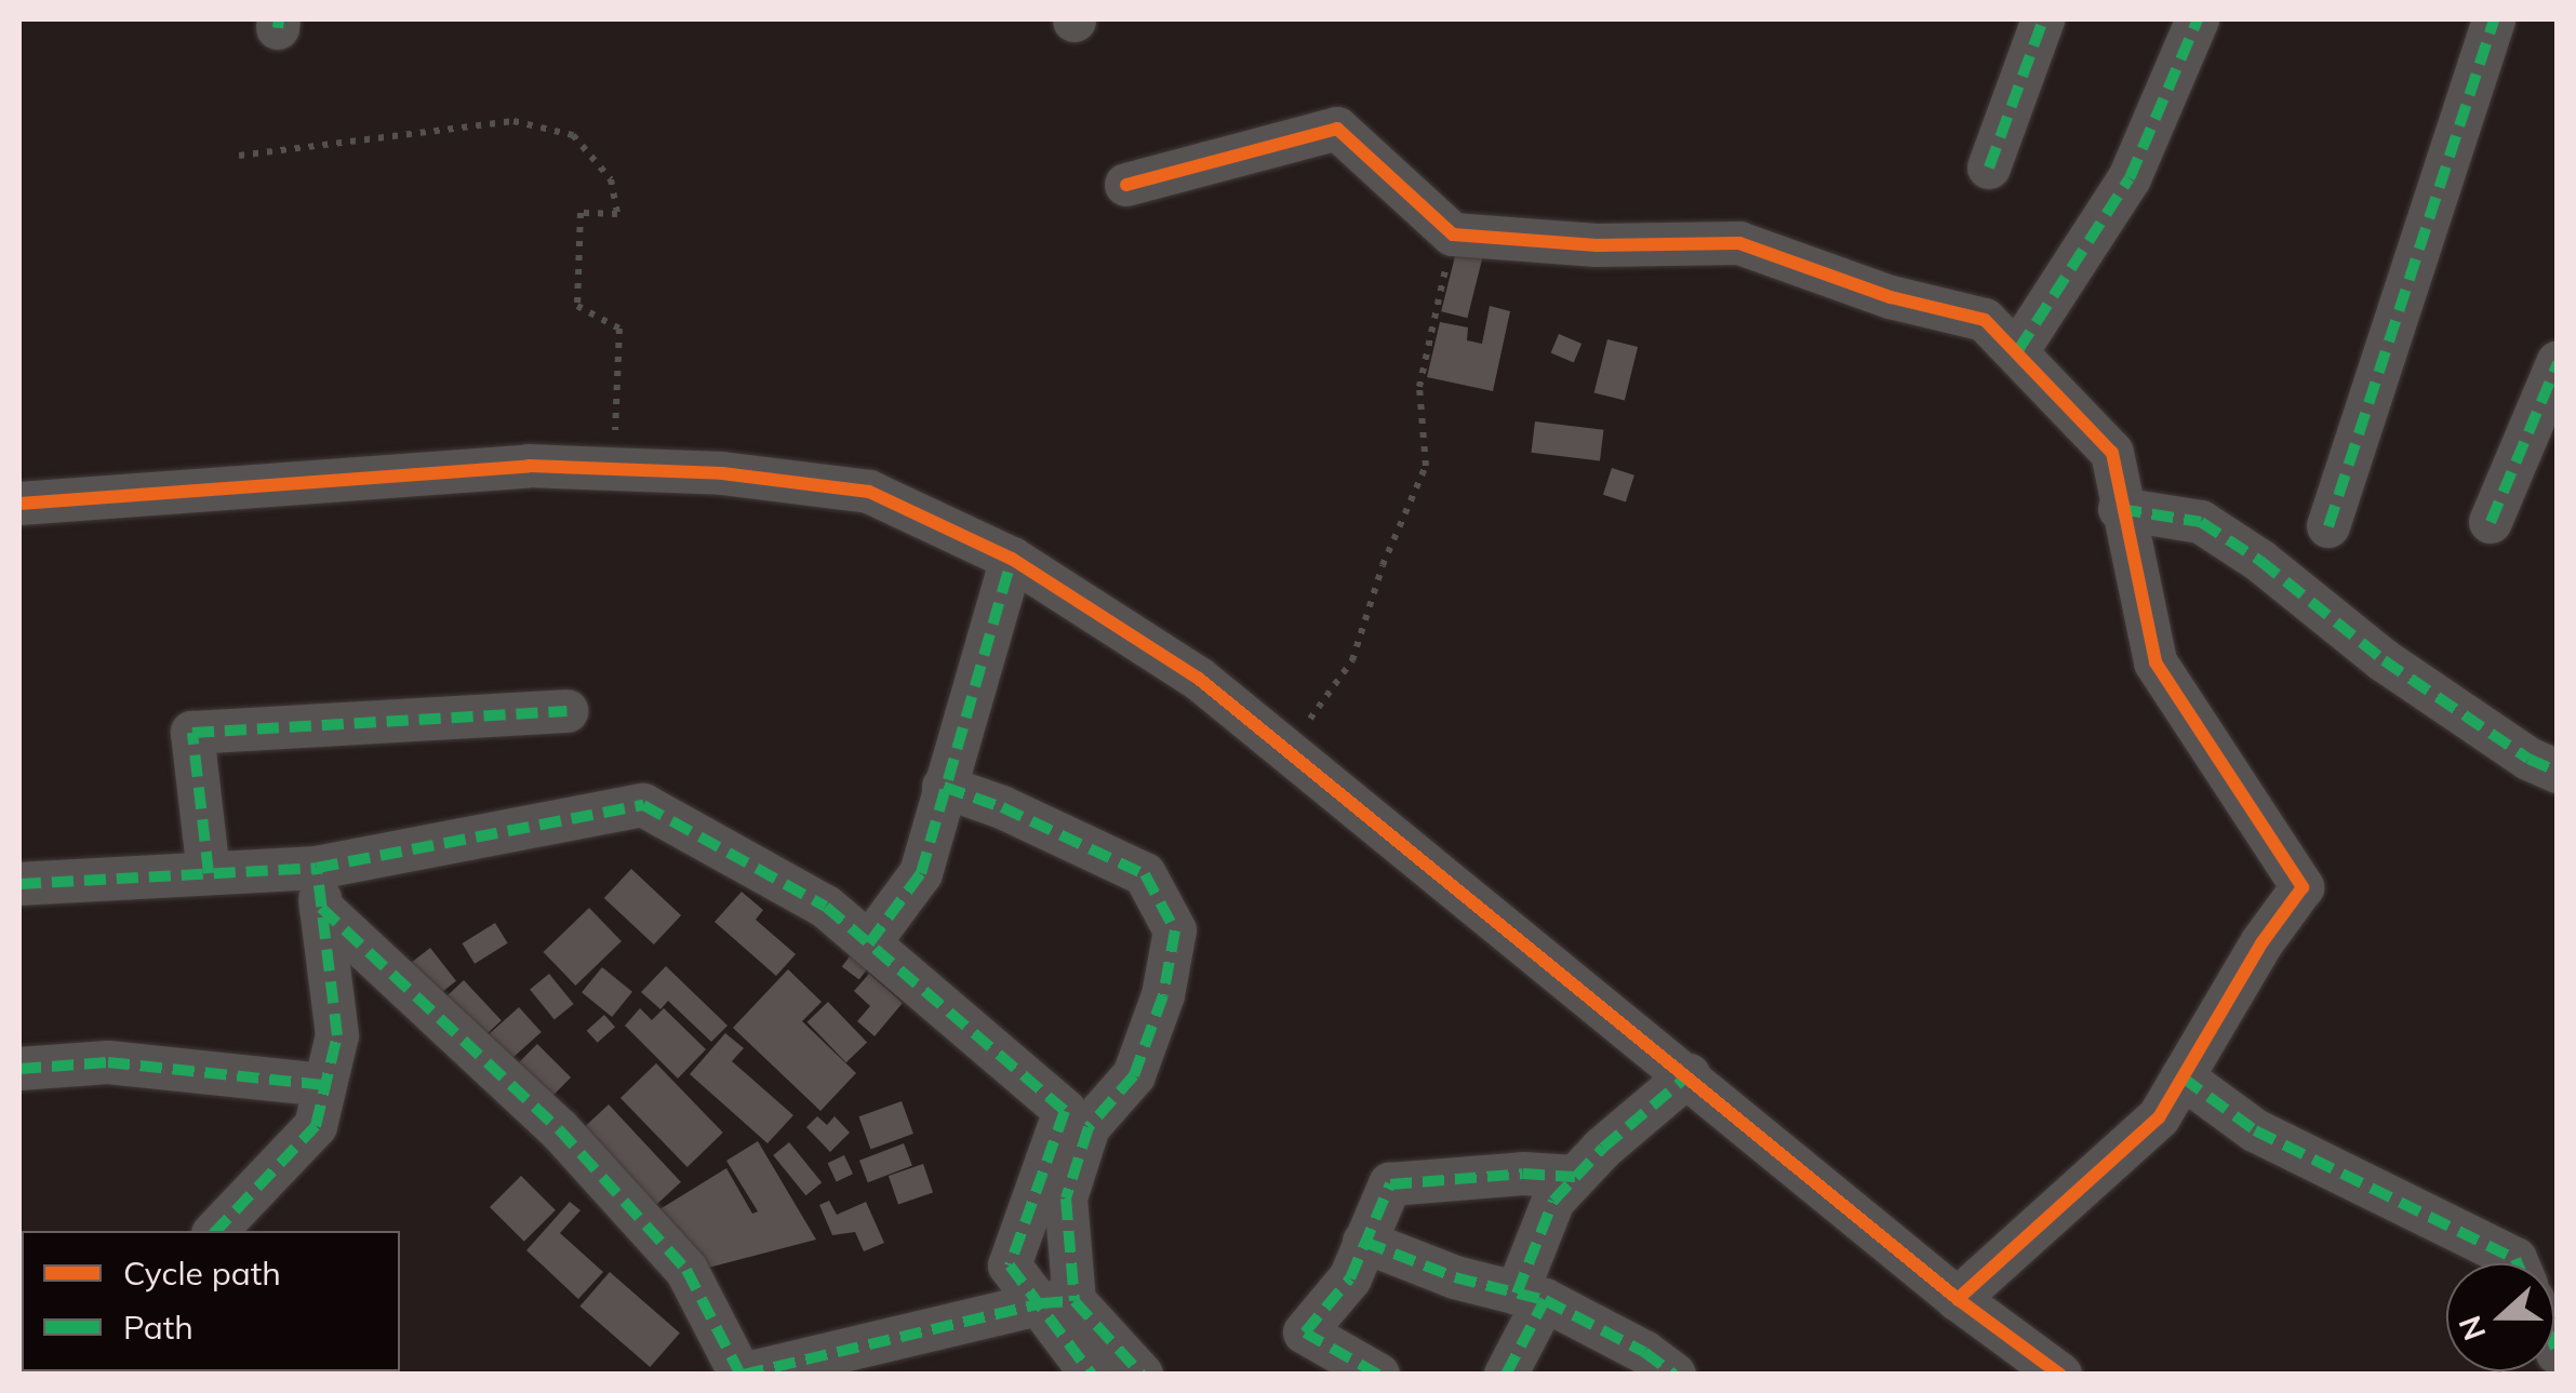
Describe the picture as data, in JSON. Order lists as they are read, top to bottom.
{
  "legend": ["Cycle path", "Path"],
  "north": "left"
}
